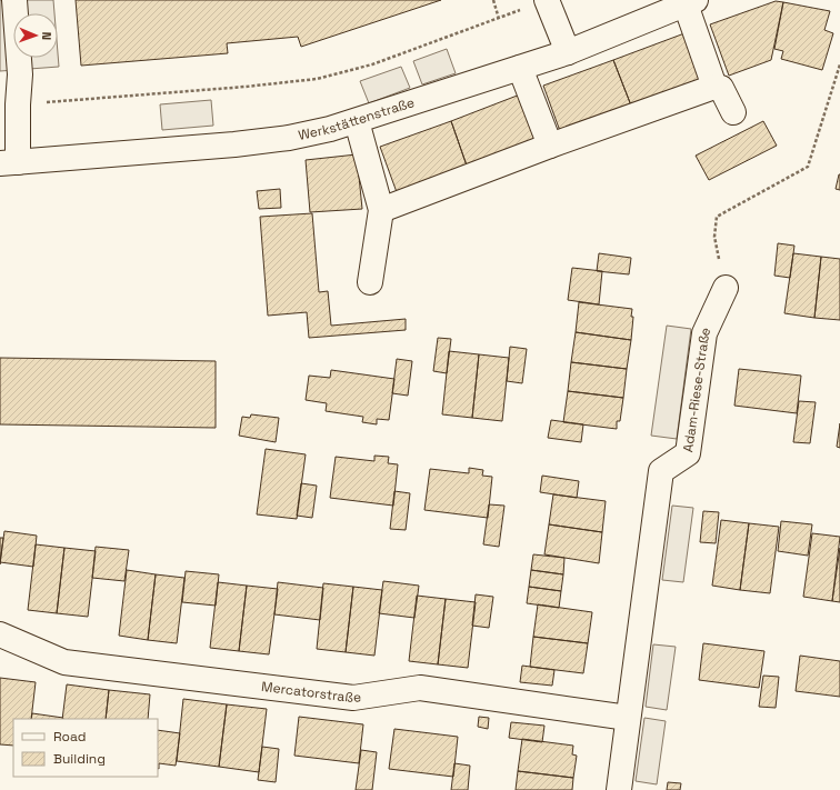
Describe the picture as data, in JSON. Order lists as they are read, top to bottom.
{
  "streets": {
    "street": ["Werkstättenstraße", "Adam-Riese-Straße", "Mercatorstraße"]
  },
  "crossings": [
    ["Adam-Riese-Straße", "Mercatorstraße"]
  ],
  "legend": ["Road", "Building"],
  "north": "right"
}
